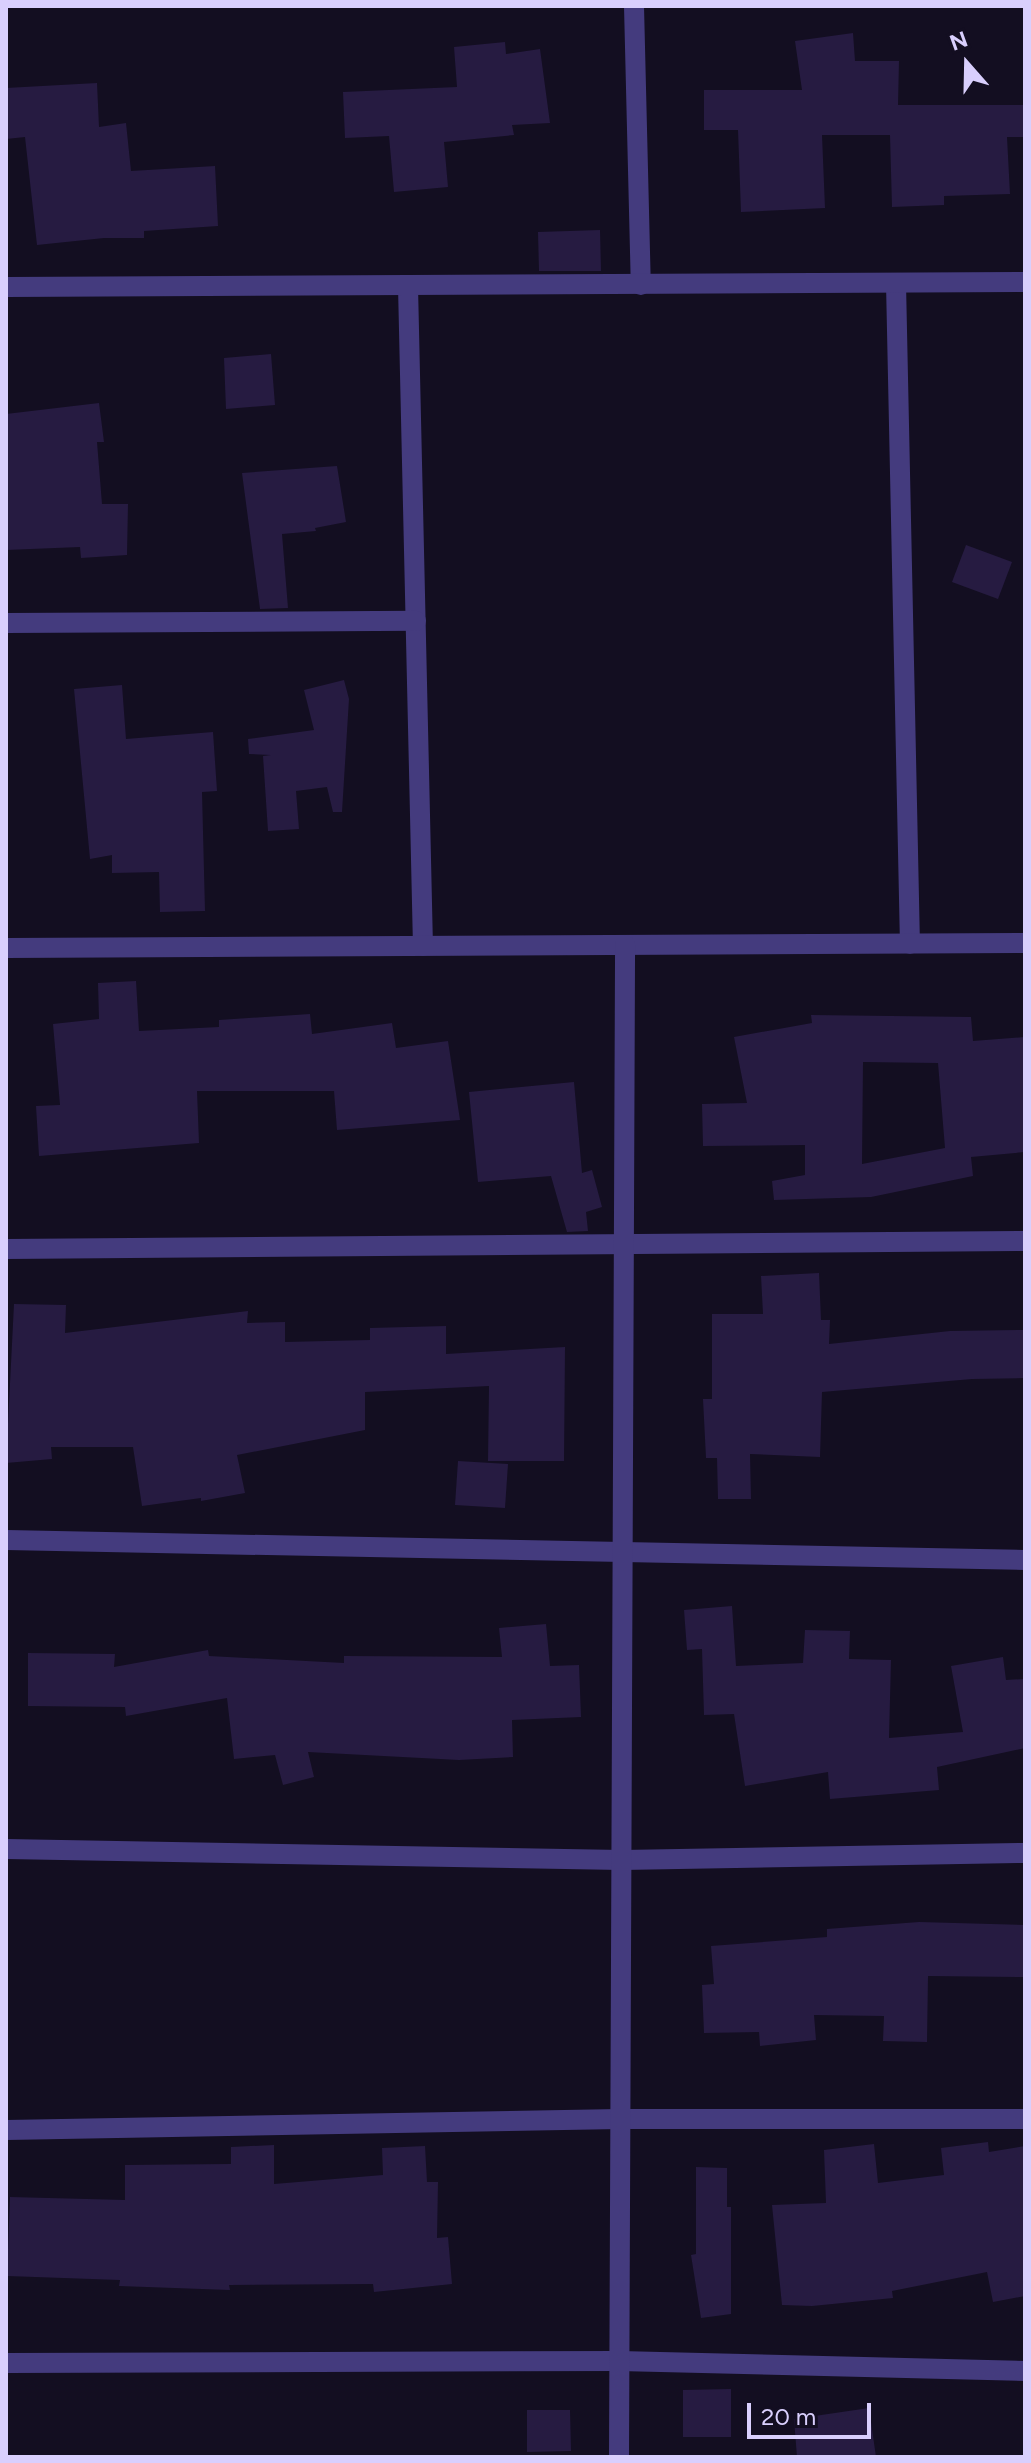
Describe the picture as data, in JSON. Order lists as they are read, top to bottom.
{
  "scale_bar": "20 m",
  "north": "top"
}
